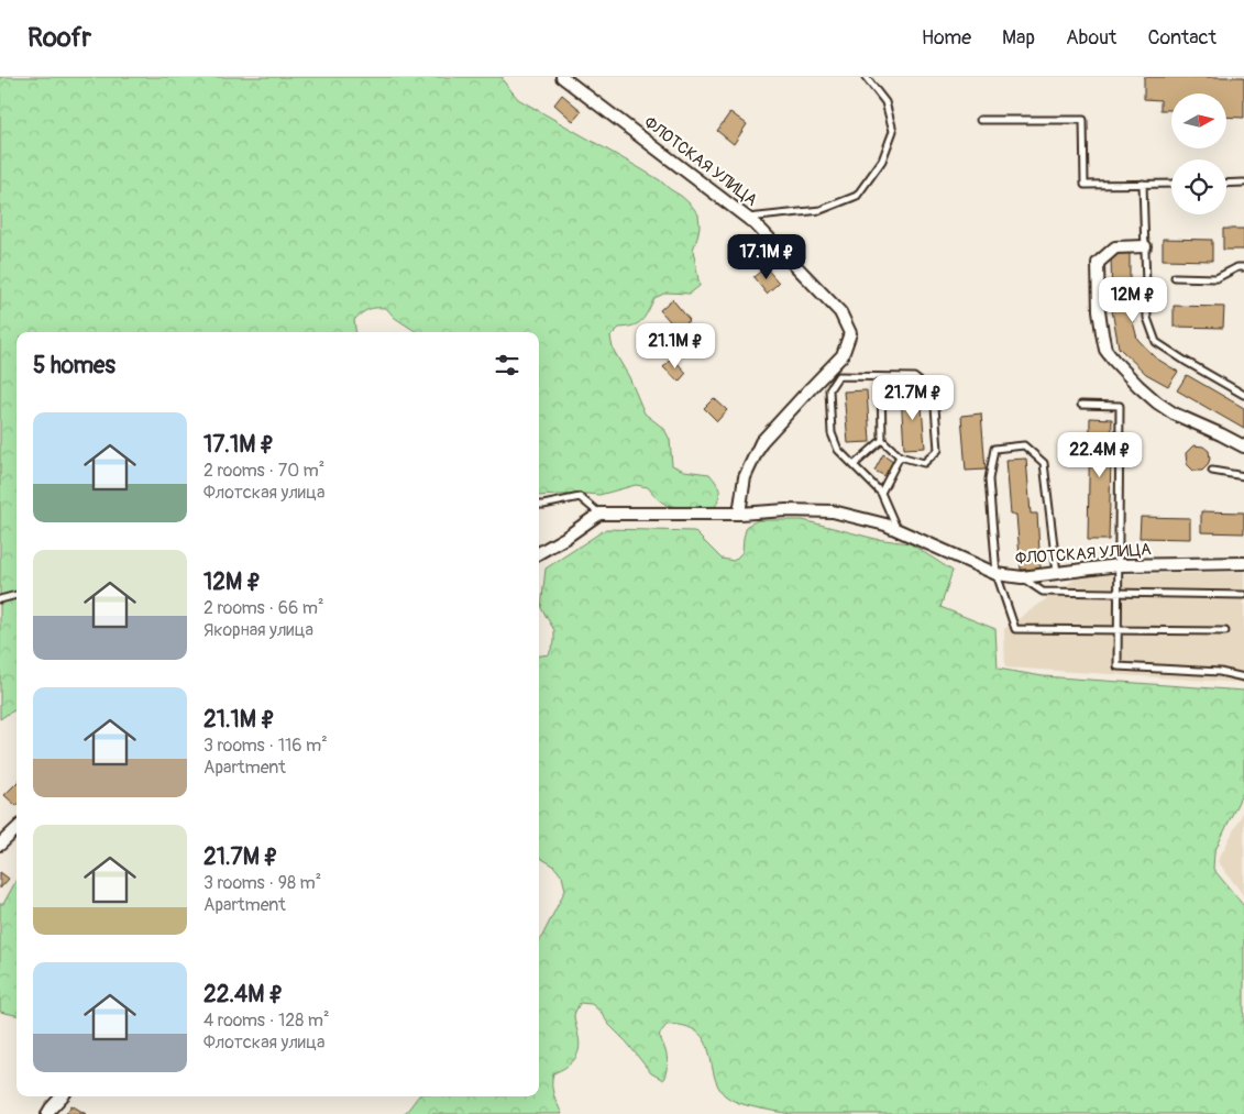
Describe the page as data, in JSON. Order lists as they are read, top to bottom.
{
  "streets": {
    "street": ["ФЛОТСКАЯ УЛИЦА"]
  },
  "north": "right",
  "page": {
    "header": "Roofr",
    "nav": [
      "Home",
      "Map",
      "About",
      "Contact"
    ],
    "price": [
      "17.1M ₽",
      "12M ₽",
      "21.1M ₽",
      "21.7M ₽",
      "22.4M ₽"
    ],
    "heading": "5 homes",
    "list": [
      {
        "name": "17.1M ₽",
        "note": "2 rooms · 70 m² · Флотская улица"
      },
      {
        "name": "12M ₽",
        "note": "2 rooms · 66 m² · Якорная улица"
      },
      {
        "name": "21.1M ₽",
        "note": "3 rooms · 116 m² · Apartment"
      },
      {
        "name": "21.7M ₽",
        "note": "3 rooms · 98 m² · Apartment"
      },
      {
        "name": "22.4M ₽",
        "note": "4 rooms · 128 m² · Флотская улица"
      }
    ]
  }
}
